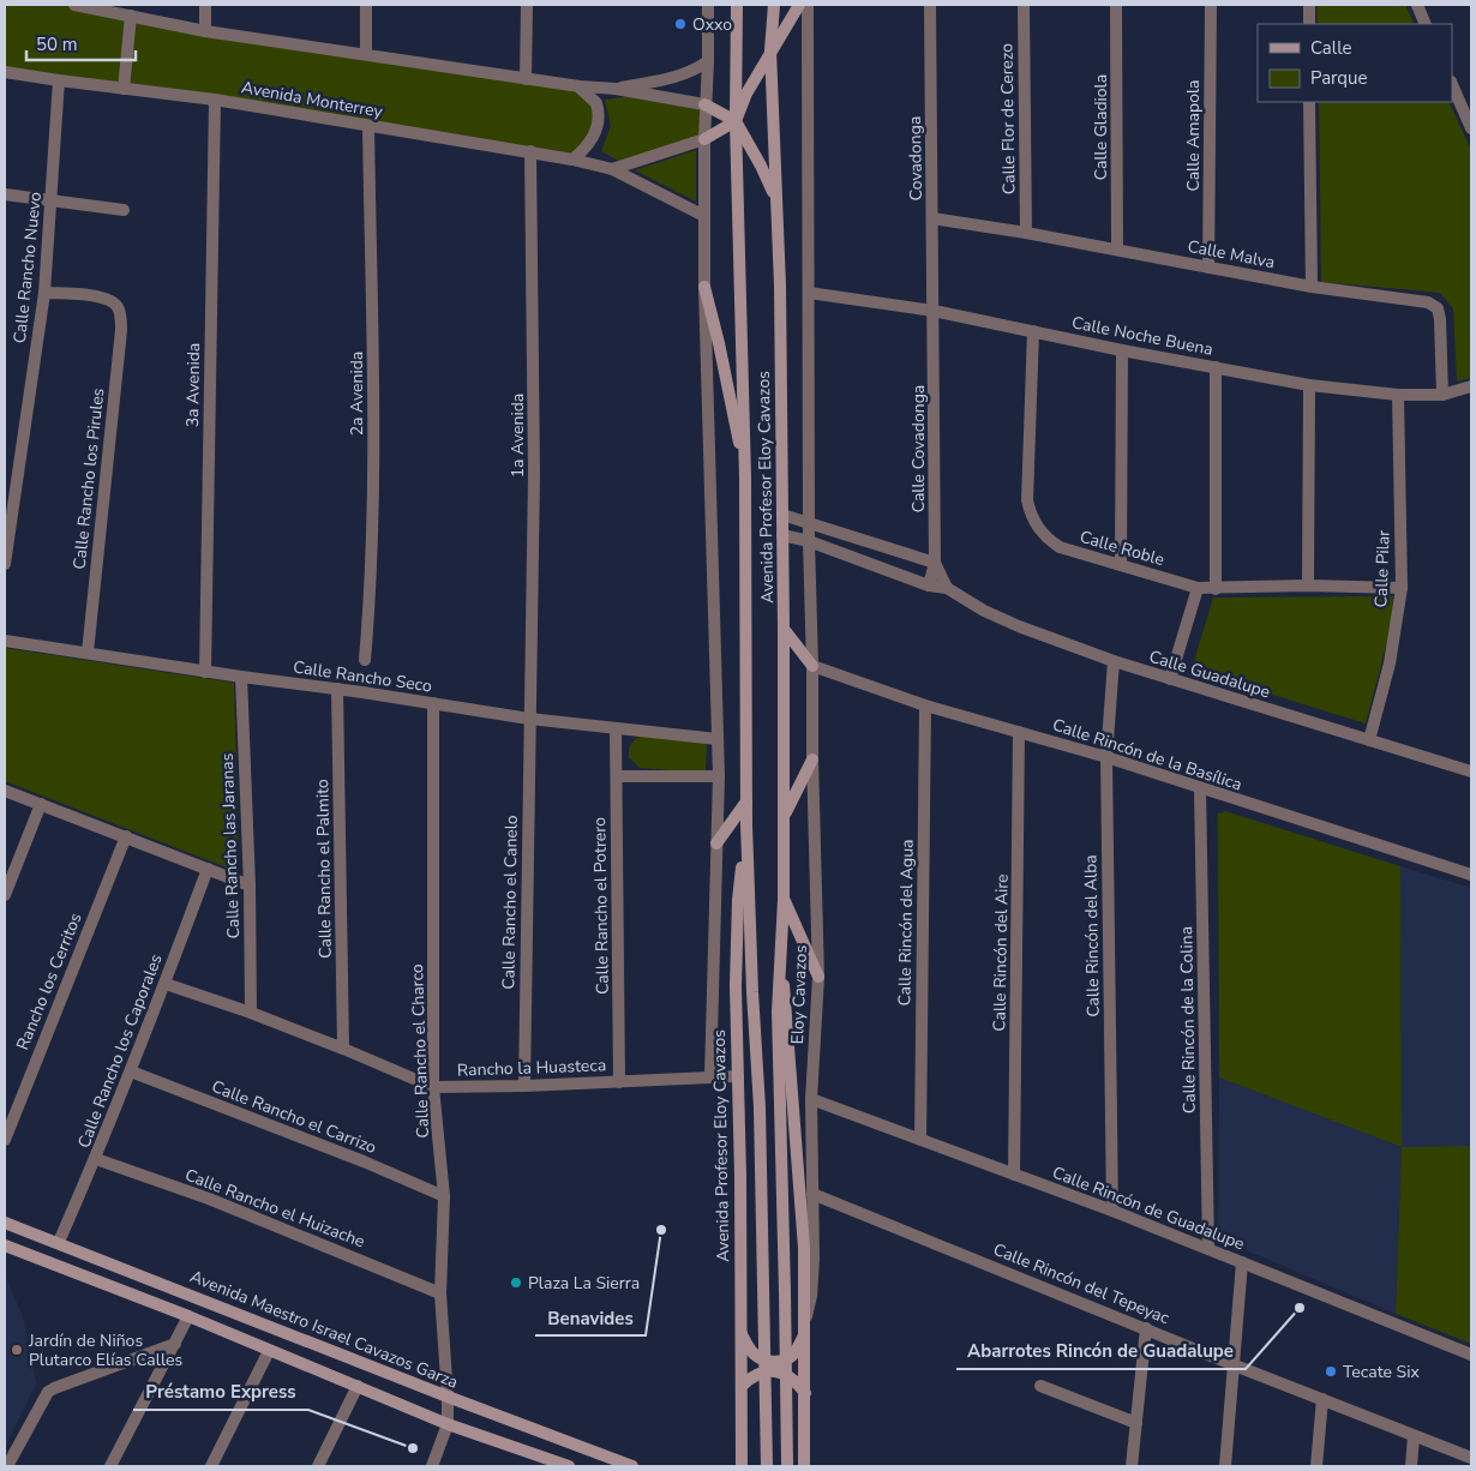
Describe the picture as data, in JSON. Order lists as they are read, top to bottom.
{
  "streets": {
    "main road": ["Avenida Profesor Eloy Cavazos", "Avenida Maestro Israel Cavazos Garza"],
    "street": [
      "Avenida Monterrey",
      "Calle Flor de Cerezo",
      "Calle Gladiola",
      "Calle Amapola",
      "Covadonga",
      "Calle Malva",
      "Calle Rancho Nuevo",
      "Calle Noche Buena",
      "3a Avenida",
      "2a Avenida",
      "1a Avenida",
      "Calle Covadonga",
      "Calle Rancho los Pirules",
      "Calle Roble",
      "Calle Pilar",
      "Calle Guadalupe",
      "Calle Rancho Seco",
      "Calle Rincón de la Basílica",
      "Calle Rancho las Jaranas",
      "Calle Rancho el Palmito",
      "Calle Rancho el Canelo",
      "Calle Rancho el Potrero",
      "Calle Rincón del Agua",
      "Calle Rincón del Alba",
      "Calle Rincón del Aire",
      "Rancho los Cerritos",
      "Eloy Cavazos",
      "Calle Rincón de la Colina",
      "Calle Rancho los Caporales",
      "Calle Rancho el Charco",
      "Rancho la Huasteca",
      "Calle Rancho el Carrizo",
      "Calle Rancho el Huizache",
      "Calle Rincón de Guadalupe",
      "Calle Rincón del Tepeyac"
    ]
  },
  "crossings": [
    ["Avenida Monterrey", "Calle Rancho Nuevo"],
    ["Avenida Monterrey", "3a Avenida"],
    ["Avenida Monterrey", "2a Avenida"],
    ["Avenida Monterrey", "1a Avenida"],
    ["Calle Flor de Cerezo", "Calle Malva"],
    ["Calle Gladiola", "Calle Malva"],
    ["Calle Amapola", "Calle Malva"],
    ["Covadonga", "Calle Malva"],
    ["Covadonga", "Calle Noche Buena"],
    ["Covadonga", "Calle Covadonga"],
    ["Calle Malva", "Calle Noche Buena"],
    ["Calle Rancho Nuevo", "Calle Rancho los Pirules"],
    ["Calle Noche Buena", "Calle Covadonga"],
    ["Calle Noche Buena", "Calle Roble"],
    ["Calle Noche Buena", "Calle Pilar"],
    ["Calle Noche Buena", "Eloy Cavazos"],
    ["3a Avenida", "Calle Rancho Seco"],
    ["1a Avenida", "Calle Rancho Seco"],
    ["1a Avenida", "Calle Rancho el Canelo"],
    ["Calle Covadonga", "Calle Guadalupe"],
    ["Calle Rancho los Pirules", "Calle Rancho Seco"],
    ["Avenida Profesor Eloy Cavazos", "Calle Guadalupe"],
    ["Avenida Profesor Eloy Cavazos", "Eloy Cavazos"],
    ["Avenida Profesor Eloy Cavazos", "Rancho la Huasteca"],
    ["Calle Roble", "Calle Pilar"],
    ["Calle Pilar", "Calle Guadalupe"],
    ["Calle Guadalupe", "Calle Rincón del Alba"],
    ["Calle Guadalupe", "Eloy Cavazos"],
    ["Calle Rancho Seco", "Calle Rancho las Jaranas"],
    ["Calle Rancho Seco", "Calle Rancho el Palmito"],
    ["Calle Rancho Seco", "Calle Rancho el Canelo"],
    ["Calle Rancho Seco", "Calle Rancho el Potrero"],
    ["Calle Rancho Seco", "Calle Rancho el Charco"],
    ["Calle Rincón de la Basílica", "Calle Rincón del Agua"],
    ["Calle Rincón de la Basílica", "Calle Rincón del Alba"],
    ["Calle Rincón de la Basílica", "Calle Rincón del Aire"],
    ["Calle Rincón de la Basílica", "Eloy Cavazos"],
    ["Calle Rincón de la Basílica", "Calle Rincón de la Colina"],
    ["Calle Rancho las Jaranas", "Rancho la Huasteca"],
    ["Calle Rancho el Palmito", "Rancho la Huasteca"],
    ["Calle Rancho el Canelo", "Rancho la Huasteca"],
    ["Calle Rancho el Potrero", "Rancho la Huasteca"],
    ["Calle Rincón del Agua", "Calle Rincón de Guadalupe"],
    ["Calle Rincón del Alba", "Calle Rincón de Guadalupe"],
    ["Calle Rincón del Aire", "Calle Rincón de Guadalupe"],
    ["Eloy Cavazos", "Calle Rincón de Guadalupe"],
    ["Eloy Cavazos", "Calle Rincón del Tepeyac"],
    ["Calle Rincón de la Colina", "Calle Rincón de Guadalupe"],
    ["Calle Rancho los Caporales", "Rancho la Huasteca"],
    ["Calle Rancho los Caporales", "Calle Rancho el Carrizo"],
    ["Calle Rancho los Caporales", "Calle Rancho el Huizache"],
    ["Calle Rancho los Caporales", "Avenida Maestro Israel Cavazos Garza"],
    ["Calle Rancho el Charco", "Rancho la Huasteca"],
    ["Calle Rancho el Charco", "Calle Rancho el Carrizo"],
    ["Calle Rancho el Charco", "Calle Rancho el Huizache"],
    ["Calle Rancho el Charco", "Avenida Maestro Israel Cavazos Garza"]
  ],
  "places": [
    "Oxxo",
    "Benavides",
    "Plaza La Sierra",
    "Abarrotes Rincón de Guadalupe",
    "Jardín de Niños Plutarco Elías Calles",
    "Tecate Six",
    "Préstamo Express"
  ],
  "legend": ["Calle", "Parque"],
  "scale_bar": "50 m"
}
